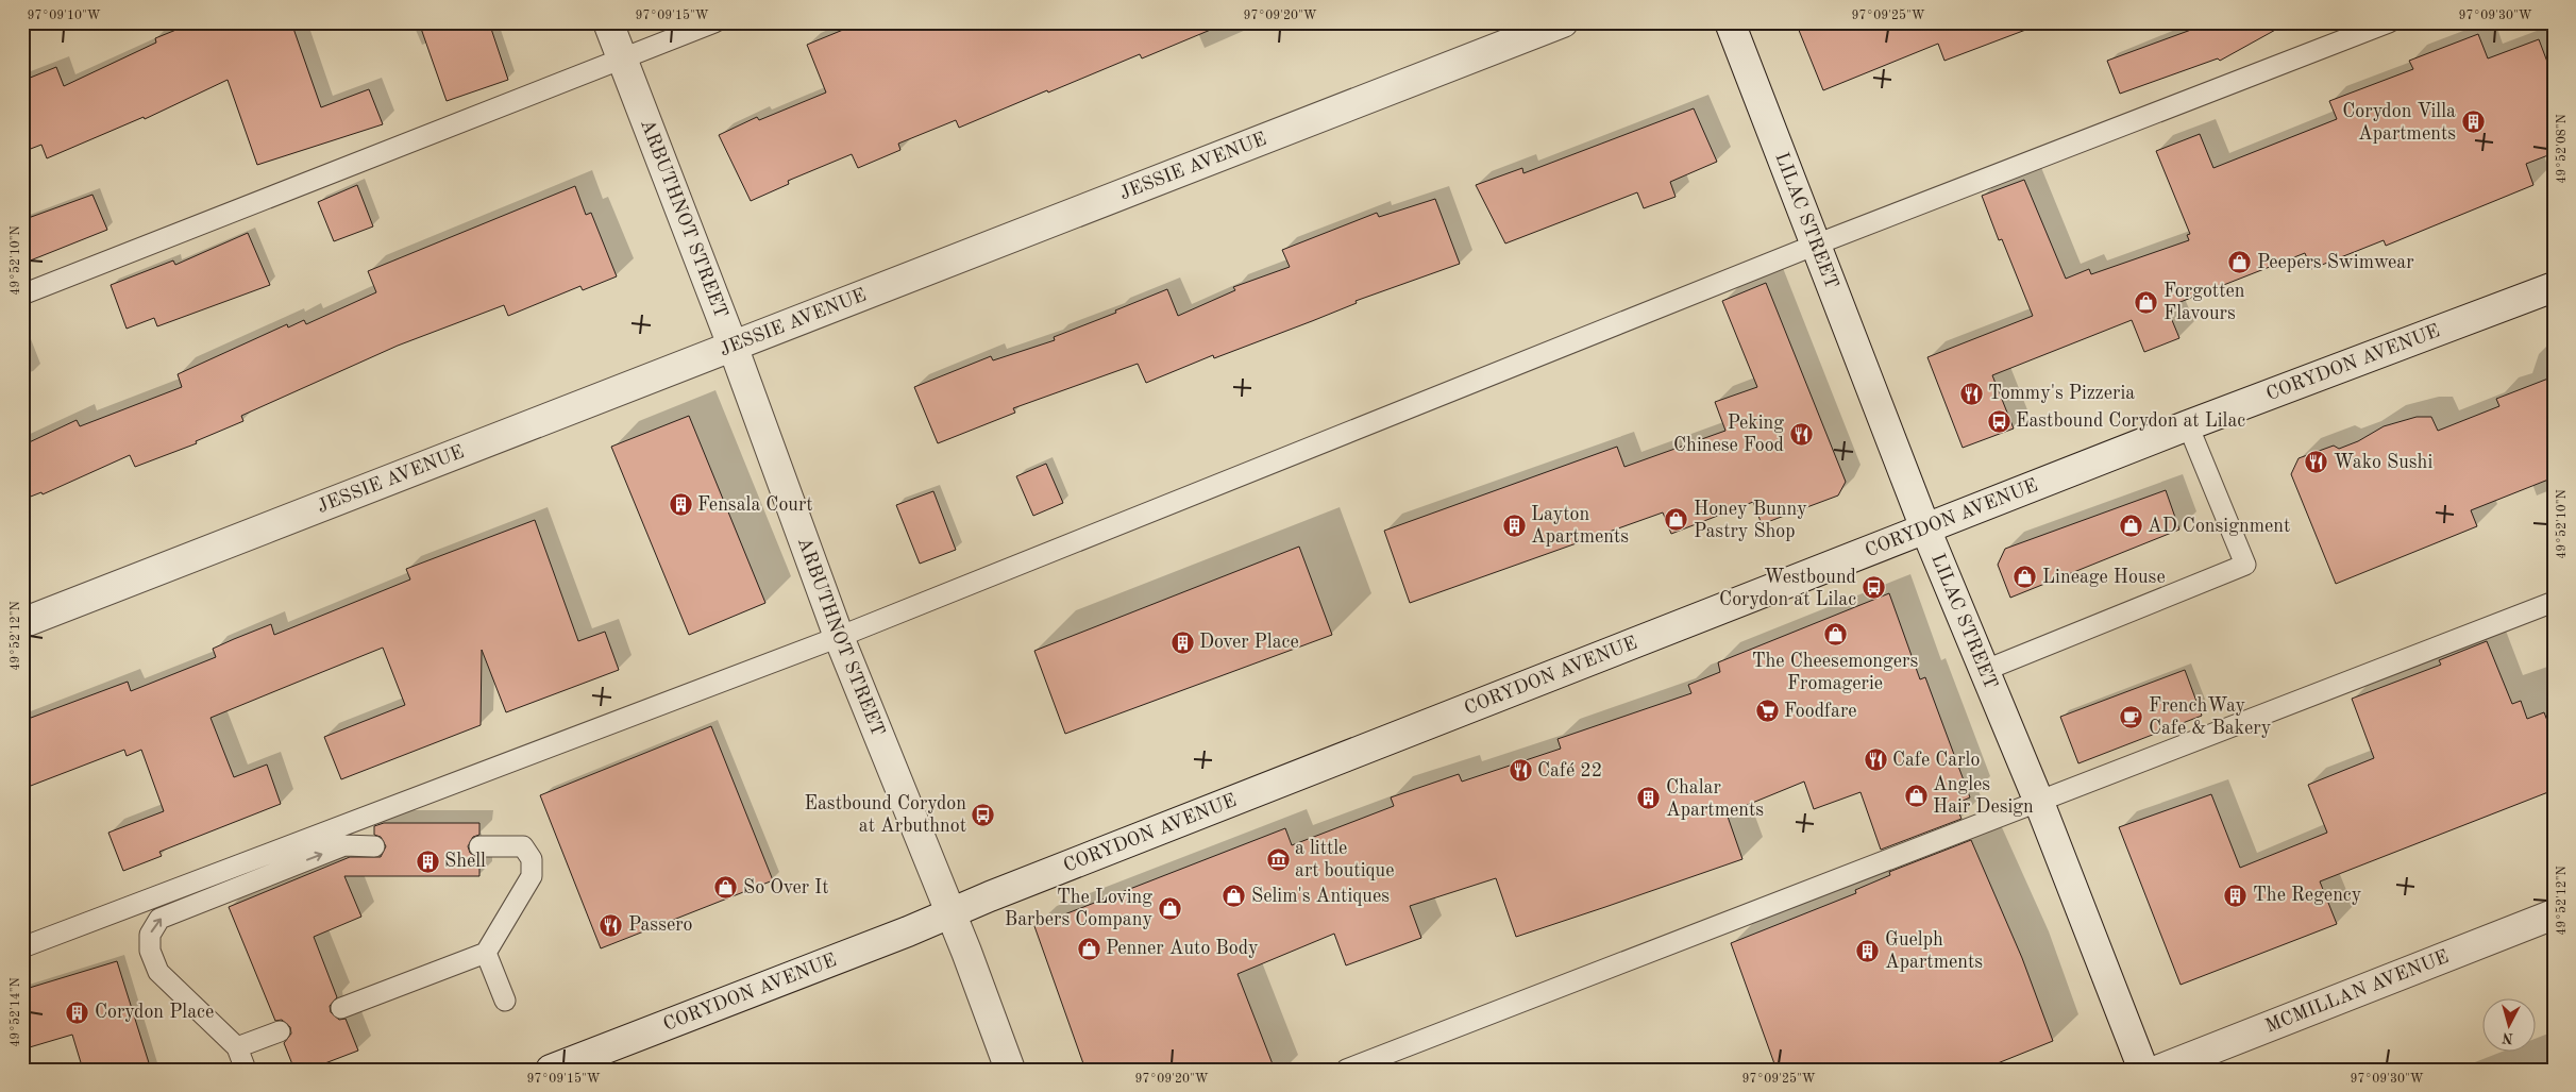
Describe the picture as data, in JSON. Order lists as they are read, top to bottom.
{
  "streets": {
    "street": [
      "JESSIE AVENUE",
      "ARBUTHNOT STREET",
      "LILAC STREET",
      "CORYDON AVENUE",
      "MCMILLAN AVENUE"
    ]
  },
  "crossings": [
    ["JESSIE AVENUE", "ARBUTHNOT STREET"],
    ["ARBUTHNOT STREET", "CORYDON AVENUE"],
    ["LILAC STREET", "CORYDON AVENUE"]
  ],
  "places": {
    "building": [
      "Corydon Villa Apartments",
      "Fensala Court",
      "Layton Apartments",
      "Dover Place",
      "Chalar Apartments",
      "Shell",
      "The Regency",
      "Guelph Apartments",
      "Corydon Place"
    ],
    "shop": [
      "Peepers Swimwear",
      "Forgotten Flavours",
      "Honey Bunny Pastry Shop",
      "AD Consignment",
      "Lineage House",
      "The Cheesemongers Fromagerie",
      "Angles Hair Design",
      "So Over It",
      "Selim's Antiques",
      "The Loving Barbers Company",
      "Penner Auto Body"
    ],
    "restaurant": [
      "Tommy's Pizzeria",
      "Peking Chinese Food",
      "Wako Sushi",
      "Cafe Carlo",
      "Café 22",
      "Passero"
    ],
    "bus stop": ["Eastbound Corydon at Lilac", "Westbound Corydon at Lilac", "Eastbound Corydon at Arbuthnot"],
    "supermarket": ["Foodfare"],
    "cafe": ["FrenchWay Cafe & Bakery"],
    "museum": ["a little art boutique"]
  },
  "north": "bottom",
  "coordinates": [
    "97°09'10\"W",
    "97°09'15\"W",
    "97°09'20\"W",
    "97°09'25\"W",
    "97°09'30\"W",
    "49°52'08\"N",
    "49°52'10\"N",
    "49°52'12\"N",
    "49°52'14\"N"
  ]
}
